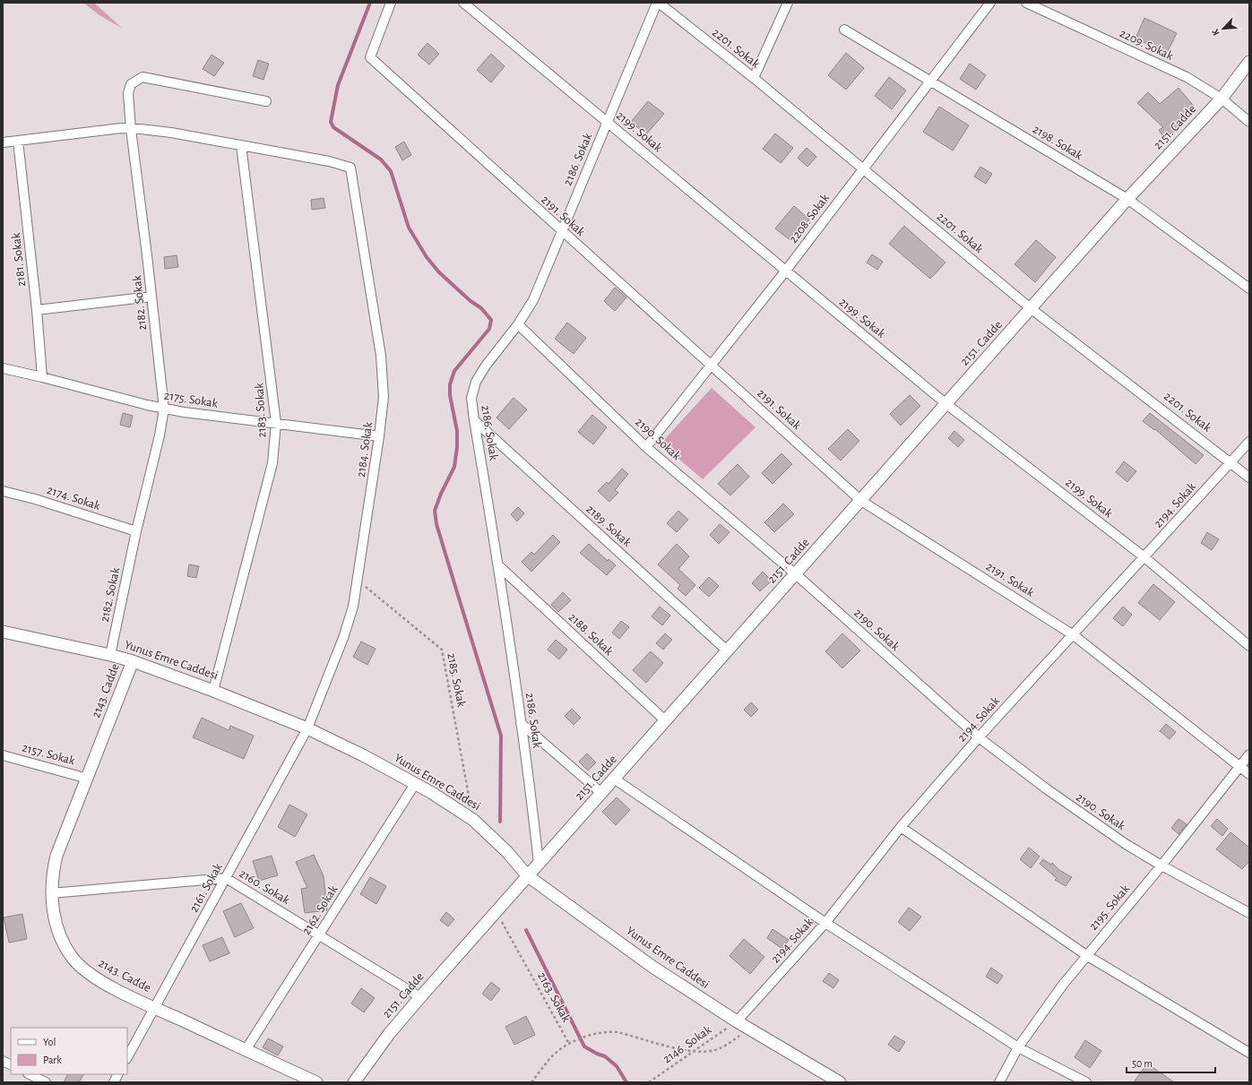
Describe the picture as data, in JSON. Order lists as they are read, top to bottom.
{
  "streets": {
    "street": [
      "2209. Sokak",
      "2201. Sokak",
      "2151. Cadde",
      "2199. Sokak",
      "2198. Sokak",
      "2186. Sokak",
      "2191. Sokak",
      "2208. Sokak",
      "2181. Sokak",
      "2182. Sokak",
      "2175. Sokak",
      "2183. Sokak",
      "2190. Sokak",
      "2184. Sokak",
      "2174. Sokak",
      "2194. Sokak",
      "2189. Sokak",
      "2188. Sokak",
      "Yunus Emre Caddesi",
      "2143. Cadde",
      "2157. Sokak",
      "2160. Sokak",
      "2161. Sokak",
      "2195. Sokak",
      "2162. Sokak"
    ],
    "path": ["2185. Sokak", "2163. Sokak", "2146. Sokak"]
  },
  "crossings": [
    ["2209. Sokak", "2151. Cadde"],
    ["2201. Sokak", "2151. Cadde"],
    ["2201. Sokak", "2186. Sokak"],
    ["2201. Sokak", "2208. Sokak"],
    ["2201. Sokak", "2194. Sokak"],
    ["2151. Cadde", "2199. Sokak"],
    ["2151. Cadde", "2198. Sokak"],
    ["2151. Cadde", "2186. Sokak"],
    ["2151. Cadde", "2191. Sokak"],
    ["2151. Cadde", "2190. Sokak"],
    ["2151. Cadde", "2189. Sokak"],
    ["2151. Cadde", "2188. Sokak"],
    ["2151. Cadde", "Yunus Emre Caddesi"],
    ["2151. Cadde", "2160. Sokak"],
    ["2151. Cadde", "2163. Sokak"],
    ["2199. Sokak", "2186. Sokak"],
    ["2199. Sokak", "2208. Sokak"],
    ["2199. Sokak", "2194. Sokak"],
    ["2198. Sokak", "2208. Sokak"],
    ["2186. Sokak", "2191. Sokak"],
    ["2186. Sokak", "2190. Sokak"],
    ["2186. Sokak", "2189. Sokak"],
    ["2186. Sokak", "2188. Sokak"],
    ["2191. Sokak", "2208. Sokak"],
    ["2191. Sokak", "2194. Sokak"],
    ["2191. Sokak", "2195. Sokak"],
    ["2208. Sokak", "2190. Sokak"],
    ["2181. Sokak", "2175. Sokak"],
    ["2182. Sokak", "2175. Sokak"],
    ["2182. Sokak", "2174. Sokak"],
    ["2182. Sokak", "Yunus Emre Caddesi"],
    ["2175. Sokak", "2183. Sokak"],
    ["2175. Sokak", "2184. Sokak"],
    ["2183. Sokak", "2184. Sokak"],
    ["2183. Sokak", "Yunus Emre Caddesi"],
    ["2190. Sokak", "2194. Sokak"],
    ["2190. Sokak", "2195. Sokak"],
    ["2184. Sokak", "Yunus Emre Caddesi"],
    ["2184. Sokak", "2185. Sokak"],
    ["2184. Sokak", "2161. Sokak"],
    ["2194. Sokak", "Yunus Emre Caddesi"],
    ["2194. Sokak", "2146. Sokak"],
    ["Yunus Emre Caddesi", "2185. Sokak"],
    ["Yunus Emre Caddesi", "2143. Cadde"],
    ["Yunus Emre Caddesi", "2161. Sokak"],
    ["Yunus Emre Caddesi", "2162. Sokak"],
    ["Yunus Emre Caddesi", "2146. Sokak"],
    ["2143. Cadde", "2157. Sokak"],
    ["2143. Cadde", "2160. Sokak"],
    ["2143. Cadde", "2161. Sokak"],
    ["2143. Cadde", "2162. Sokak"],
    ["2160. Sokak", "2161. Sokak"],
    ["2160. Sokak", "2162. Sokak"]
  ],
  "legend": ["Yol", "Park"],
  "scale_bar": "50 m",
  "north": "bottom left"
}
